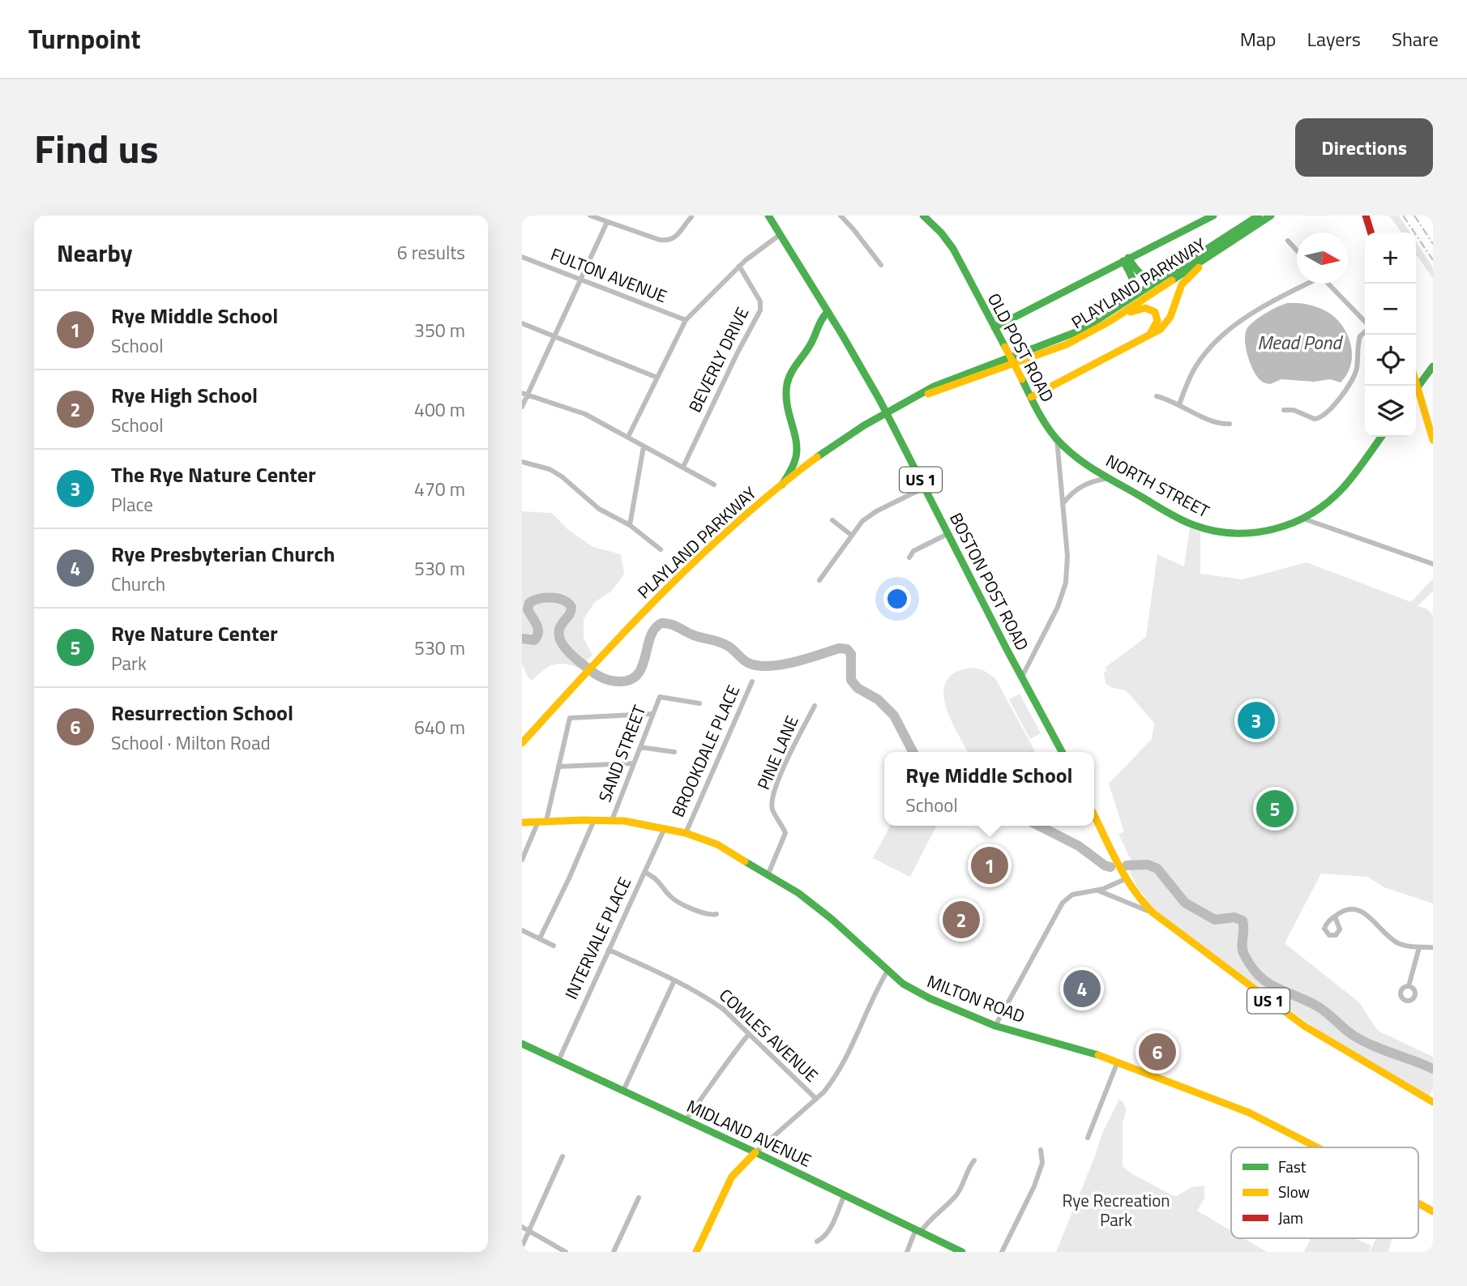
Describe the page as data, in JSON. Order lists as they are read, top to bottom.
{
  "streets": {
    "main road": [
      "PLAYLAND PARKWAY",
      "OLD POST ROAD",
      "US 1",
      "NORTH STREET",
      "BOSTON POST ROAD",
      "MILTON ROAD",
      "MIDLAND AVENUE"
    ],
    "street": [
      "FULTON AVENUE",
      "BEVERLY DRIVE",
      "BROOKDALE PLACE",
      "PINE LANE",
      "SAND STREET",
      "INTERVALE PLACE",
      "COWLES AVENUE"
    ]
  },
  "crossings": [
    ["OLD POST ROAD", "NORTH STREET"],
    ["OLD POST ROAD", "BOSTON POST ROAD"],
    ["BROOKDALE PLACE", "MILTON ROAD"],
    ["PINE LANE", "MILTON ROAD"],
    ["SAND STREET", "MILTON ROAD"],
    ["INTERVALE PLACE", "MILTON ROAD"],
    ["INTERVALE PLACE", "COWLES AVENUE"],
    ["INTERVALE PLACE", "MIDLAND AVENUE"]
  ],
  "water": ["Mead Pond"],
  "parks": ["Rye Recreation Park"],
  "legend": ["Fast", "Slow", "Jam"],
  "north": "right",
  "page": {
    "header": "Turnpoint",
    "nav": ["Map", "Layers", "Share"],
    "title": "Find us",
    "buttons": "Directions",
    "heading": ["Nearby", "6 results"],
    "map_buttons": ["+", "−"],
    "list": [
      {
        "mark": "1",
        "name": "Rye Middle School",
        "note": "School",
        "value": "350 m"
      },
      {
        "mark": "2",
        "name": "Rye High School",
        "note": "School",
        "value": "400 m"
      },
      {
        "mark": "3",
        "name": "The Rye Nature Center",
        "note": "Place",
        "value": "470 m"
      },
      {
        "mark": "4",
        "name": "Rye Presbyterian Church",
        "note": "Church",
        "value": "530 m"
      },
      {
        "mark": "5",
        "name": "Rye Nature Center",
        "note": "Park",
        "value": "530 m"
      },
      {
        "mark": "6",
        "name": "Resurrection School",
        "note": "School · Milton Road",
        "value": "640 m"
      }
    ],
    "pins": [
      "3",
      "5",
      "1",
      "2",
      "4",
      "6"
    ],
    "popup": ["Rye Middle School", "School"]
  }
}
